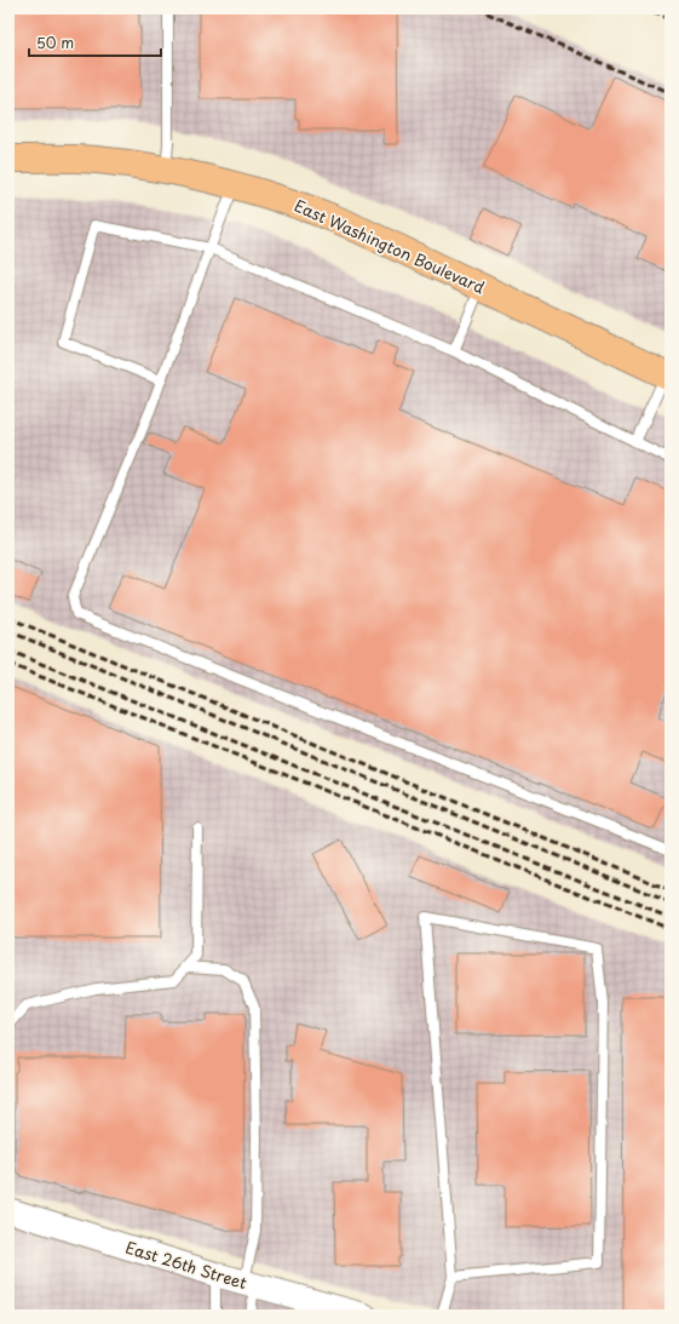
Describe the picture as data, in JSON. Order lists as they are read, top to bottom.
{
  "streets": {
    "main road": ["East Washington Boulevard"],
    "street": ["East 26th Street"]
  },
  "scale_bar": "50 m"
}
